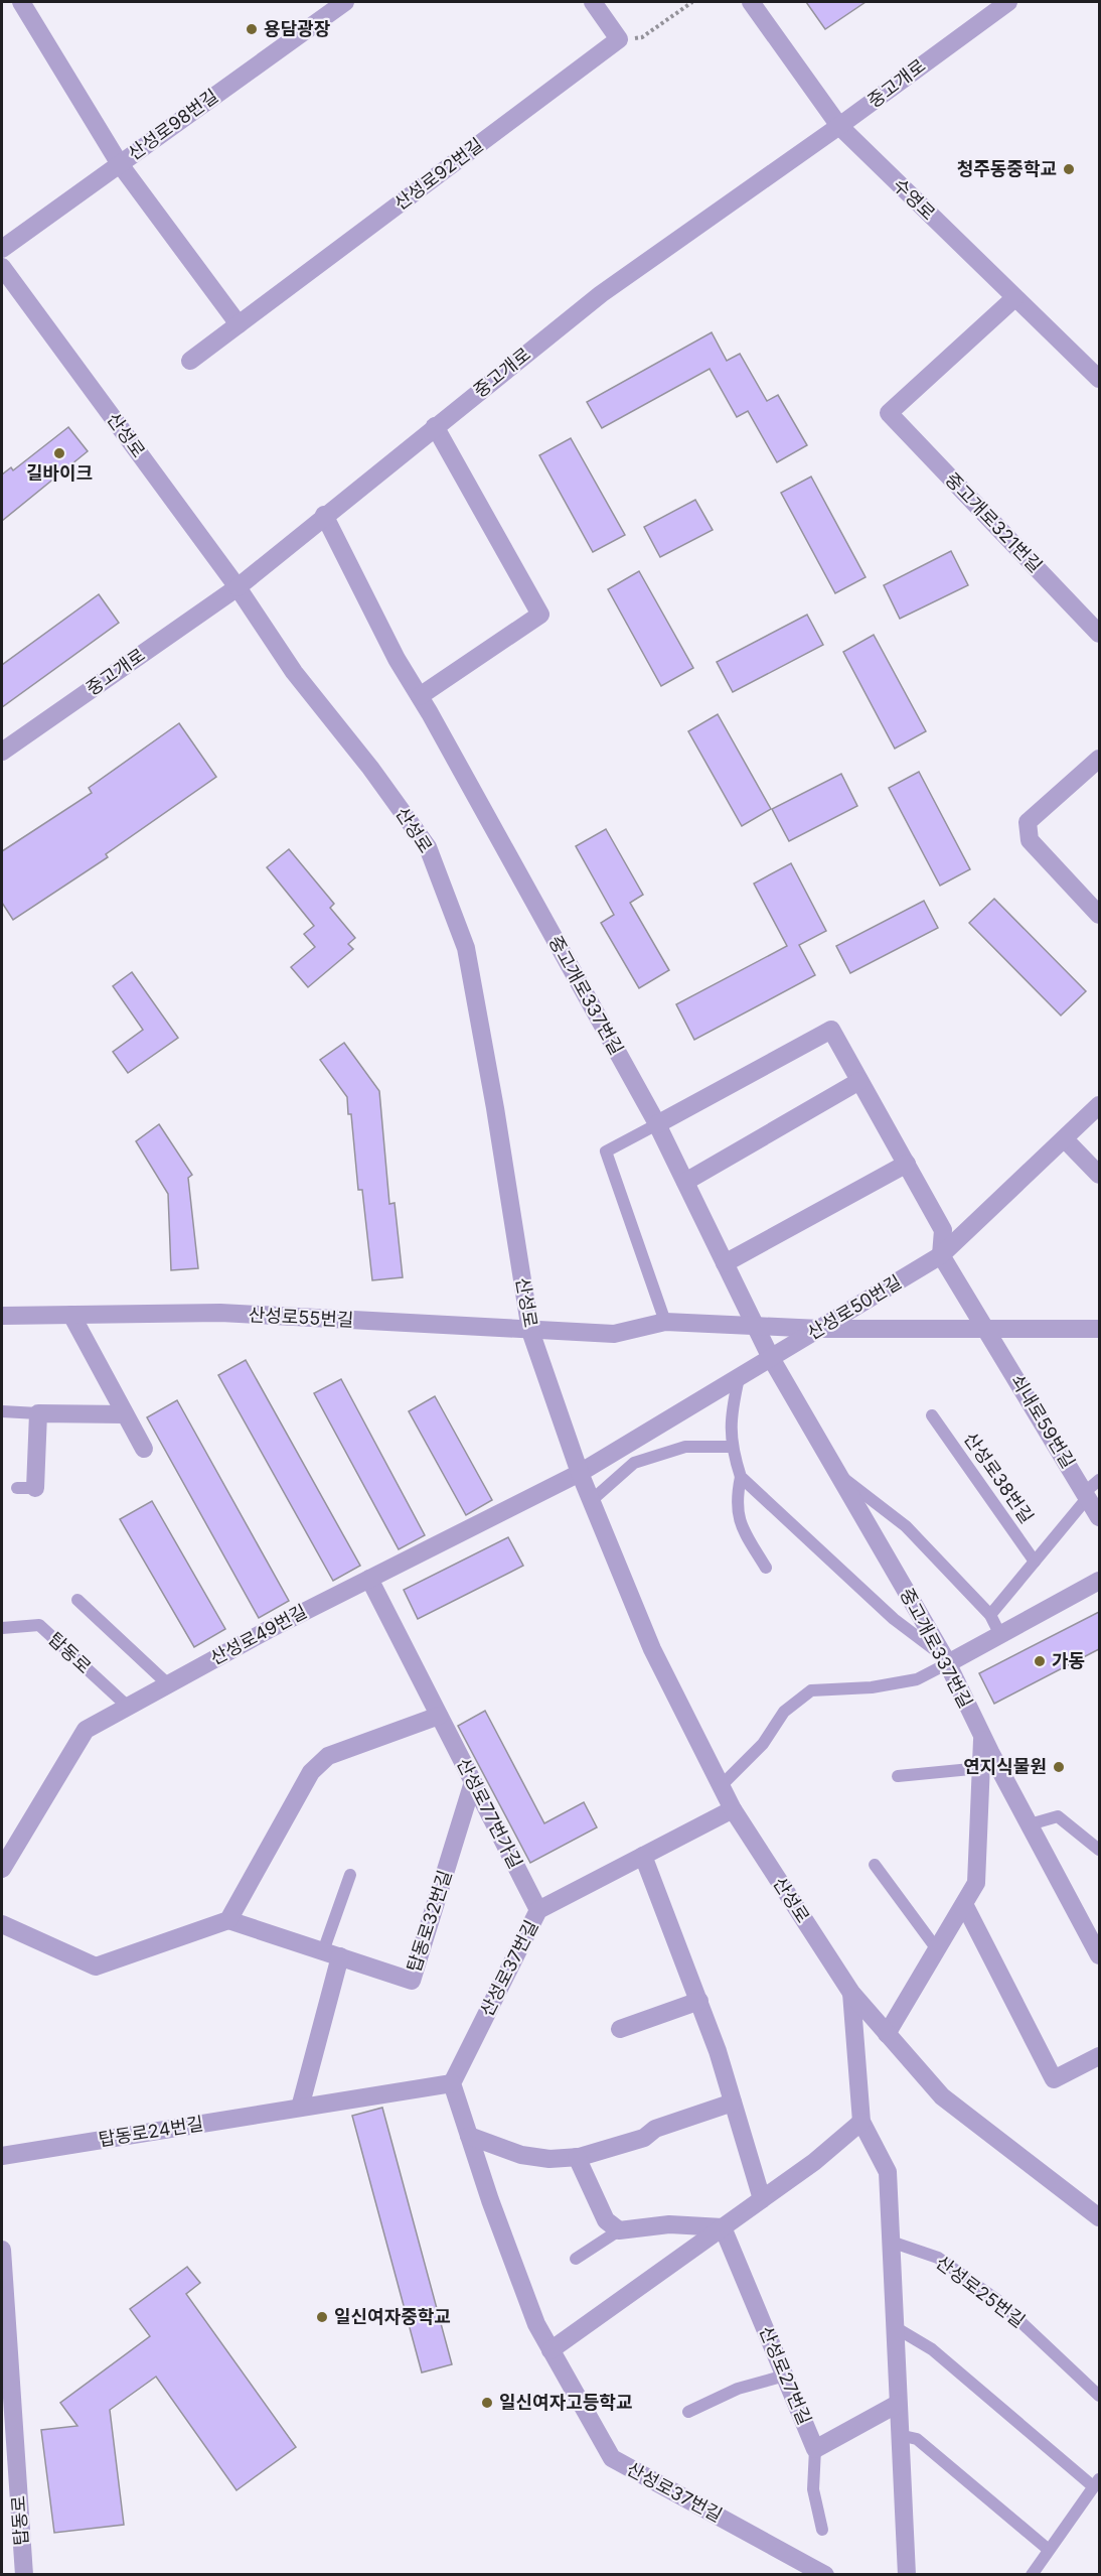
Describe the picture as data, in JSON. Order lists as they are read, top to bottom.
{
  "streets": {
    "street": [
      "중고개로",
      "산성로98번길",
      "산성로92번길",
      "수영로",
      "산성로",
      "중고개로321번길",
      "중고개로337번길",
      "산성로50번길",
      "산성로55번길",
      "쇠내로59번길",
      "산성로49번길",
      "탑동로",
      "산성로77번가길",
      "탑동로32번길",
      "산성로37번길",
      "탑동로24번길",
      "산성로27번길"
    ],
    "lane": ["산성로38번길", "산성로25번길"]
  },
  "crossings": [
    ["중고개로", "수영로"],
    ["중고개로", "산성로"],
    ["중고개로", "중고개로337번길"],
    ["수영로", "중고개로321번길"],
    ["산성로", "산성로50번길"],
    ["산성로", "산성로55번길"],
    ["산성로", "산성로49번길"],
    ["산성로", "산성로37번길"],
    ["중고개로337번길", "산성로50번길"],
    ["중고개로337번길", "산성로55번길"],
    ["산성로50번길", "산성로55번길"],
    ["산성로50번길", "쇠내로59번길"],
    ["산성로50번길", "산성로49번길"],
    ["산성로49번길", "탑동로"],
    ["산성로49번길", "산성로77번가길"],
    ["산성로77번가길", "탑동로32번길"],
    ["산성로77번가길", "산성로37번길"],
    ["산성로37번길", "탑동로24번길"]
  ],
  "places": [
    "용담광장",
    "청주동중학교",
    "길바이크",
    "가동",
    "연지식물원",
    "일신여자중학교",
    "일신여자고등학교"
  ]
}
